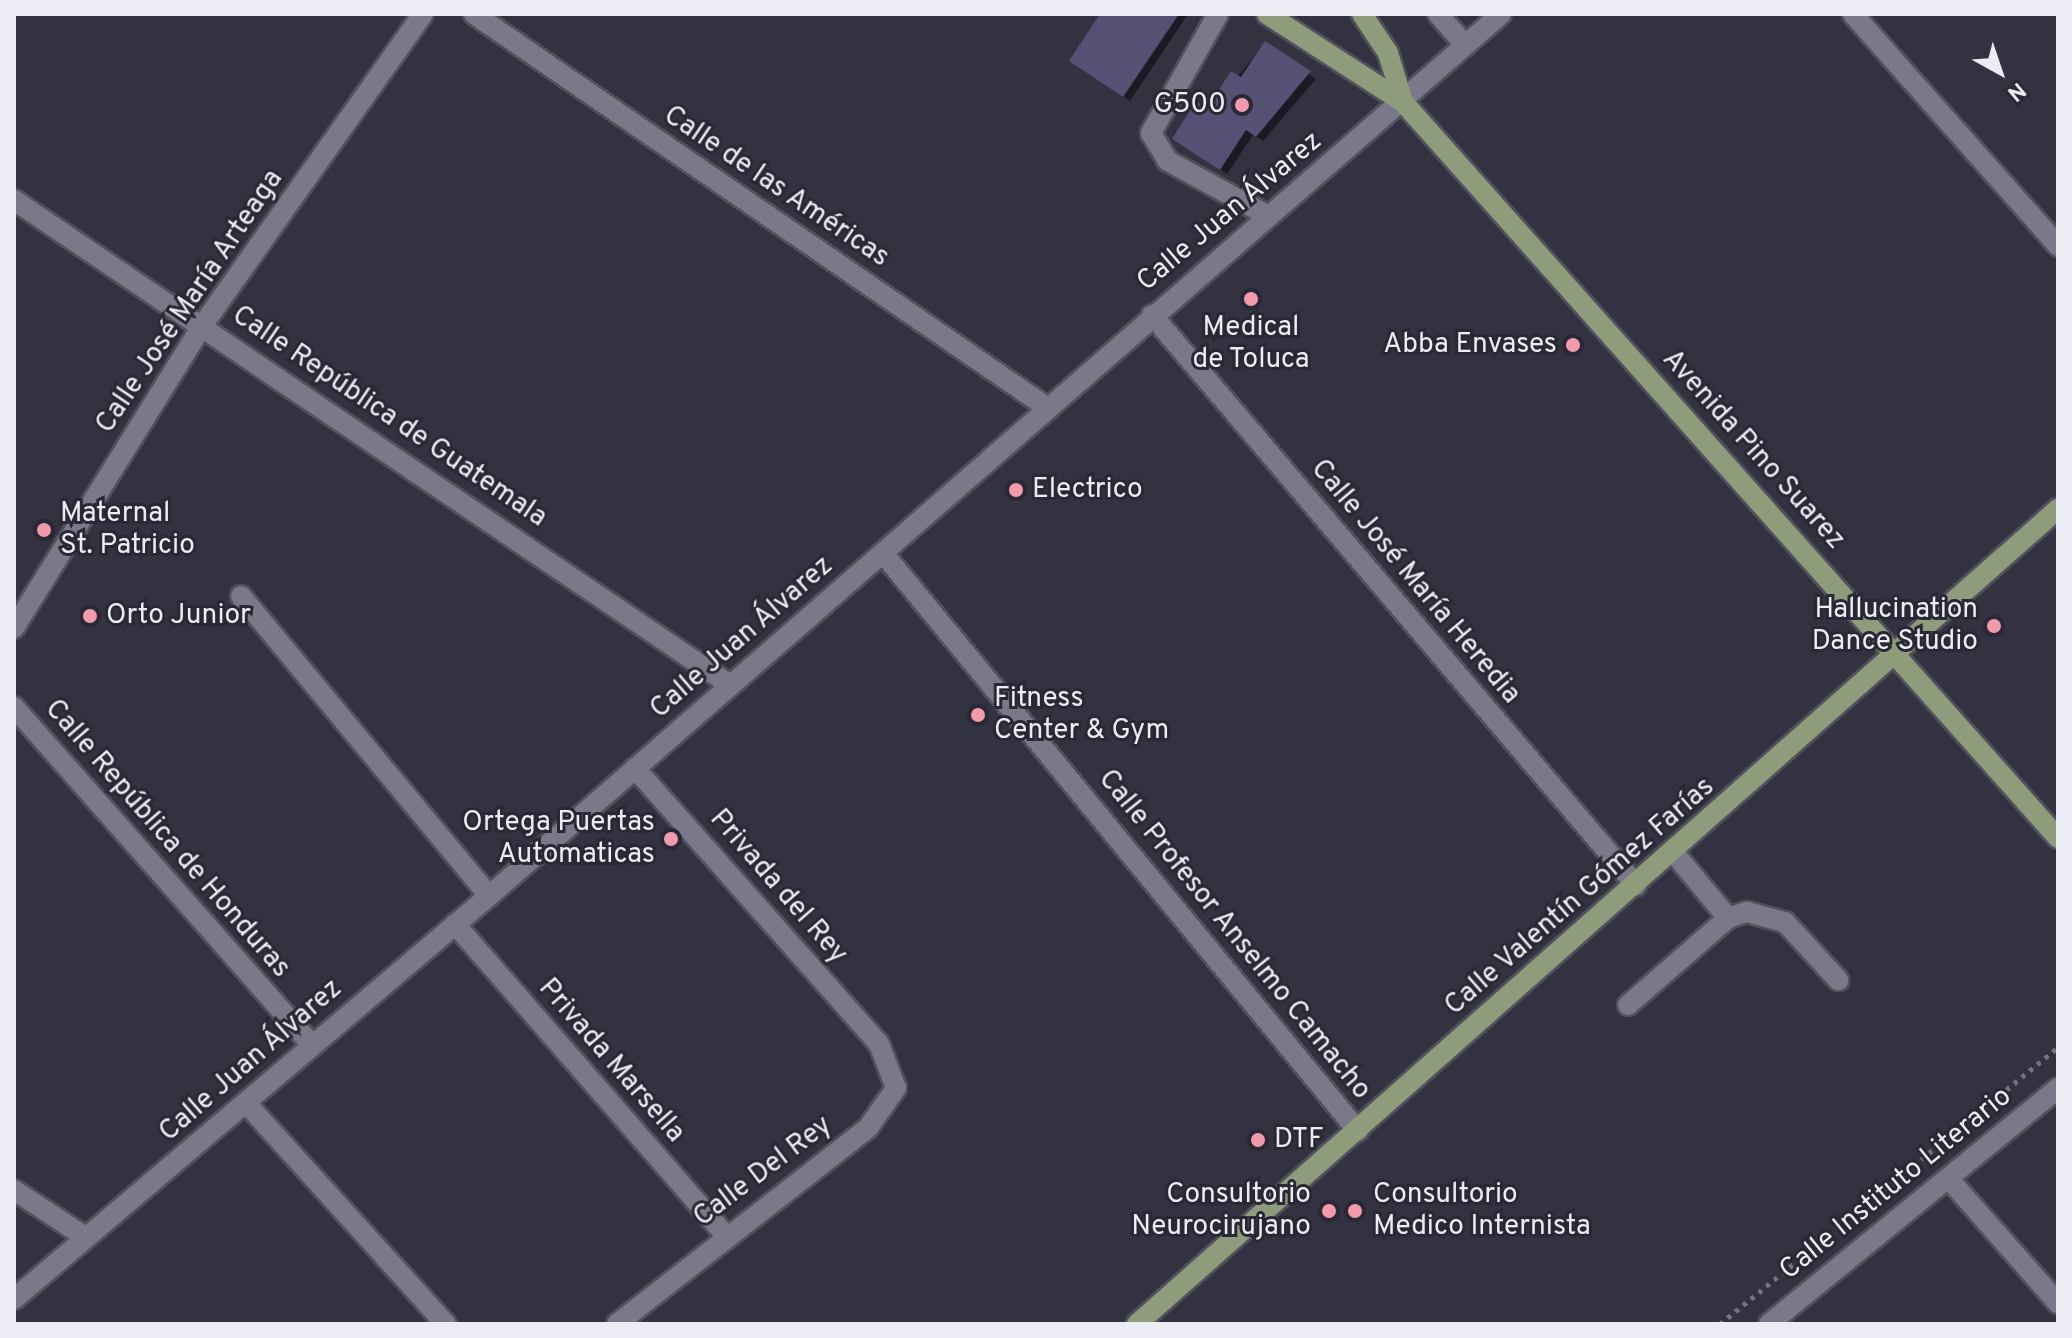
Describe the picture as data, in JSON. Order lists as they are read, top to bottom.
{
  "streets": {
    "main road": ["Avenida Pino Suarez", "Calle Valentín Gómez Farías"],
    "street": [
      "Calle de las Américas",
      "Calle Juan Álvarez",
      "Calle José María Arteaga",
      "Calle República de Guatemala",
      "Calle José María Heredia",
      "Calle República de Honduras",
      "Privada del Rey",
      "Calle Profesor Anselmo Camacho",
      "Privada Marsella",
      "Calle Del Rey",
      "Calle Instituto Literario"
    ]
  },
  "crossings": [
    ["Calle de las Américas", "Calle Juan Álvarez"],
    ["Calle Juan Álvarez", "Calle República de Guatemala"],
    ["Calle Juan Álvarez", "Avenida Pino Suarez"],
    ["Calle Juan Álvarez", "Calle José María Heredia"],
    ["Calle Juan Álvarez", "Calle República de Honduras"],
    ["Calle Juan Álvarez", "Privada del Rey"],
    ["Calle Juan Álvarez", "Calle Profesor Anselmo Camacho"],
    ["Calle Juan Álvarez", "Privada Marsella"],
    ["Calle José María Arteaga", "Calle República de Guatemala"],
    ["Avenida Pino Suarez", "Calle Valentín Gómez Farías"],
    ["Calle José María Heredia", "Calle Valentín Gómez Farías"],
    ["Privada del Rey", "Calle Del Rey"],
    ["Calle Valentín Gómez Farías", "Calle Profesor Anselmo Camacho"],
    ["Privada Marsella", "Calle Del Rey"]
  ],
  "places": [
    "G500",
    "Medical de Toluca",
    "Abba Envases",
    "Electrico",
    "Maternal St. Patricio",
    "Orto Junior",
    "Hallucination Dance Studio",
    "Fitness Center & Gym",
    "Ortega Puertas Automaticas",
    "DTF",
    "Consultorio Neurocirujano",
    "Consultorio Medico Internista"
  ],
  "north": "bottom right"
}
